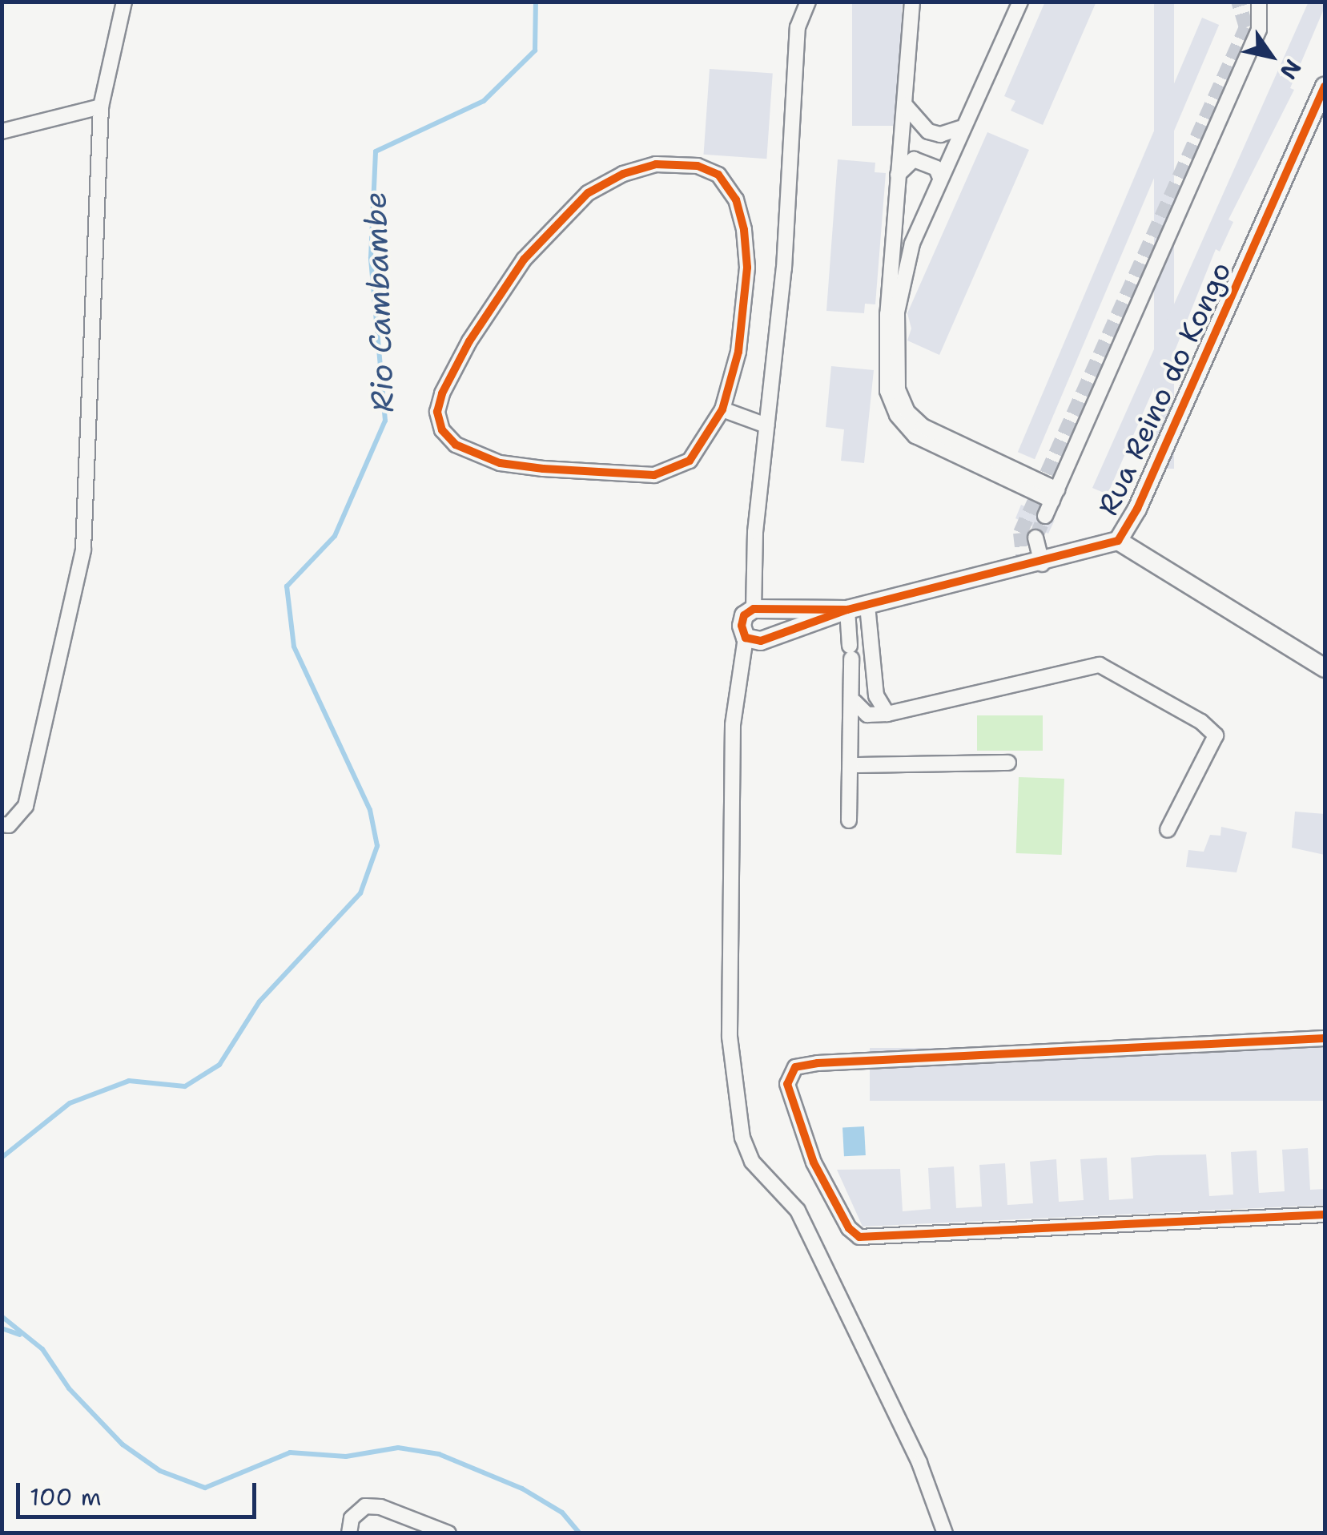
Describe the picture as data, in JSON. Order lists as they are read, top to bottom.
{
  "streets": {
    "street": ["Rua Reino do Kongo"]
  },
  "water": ["Rio Cambambe"],
  "scale_bar": "100 m",
  "north": "bottom right"
}
